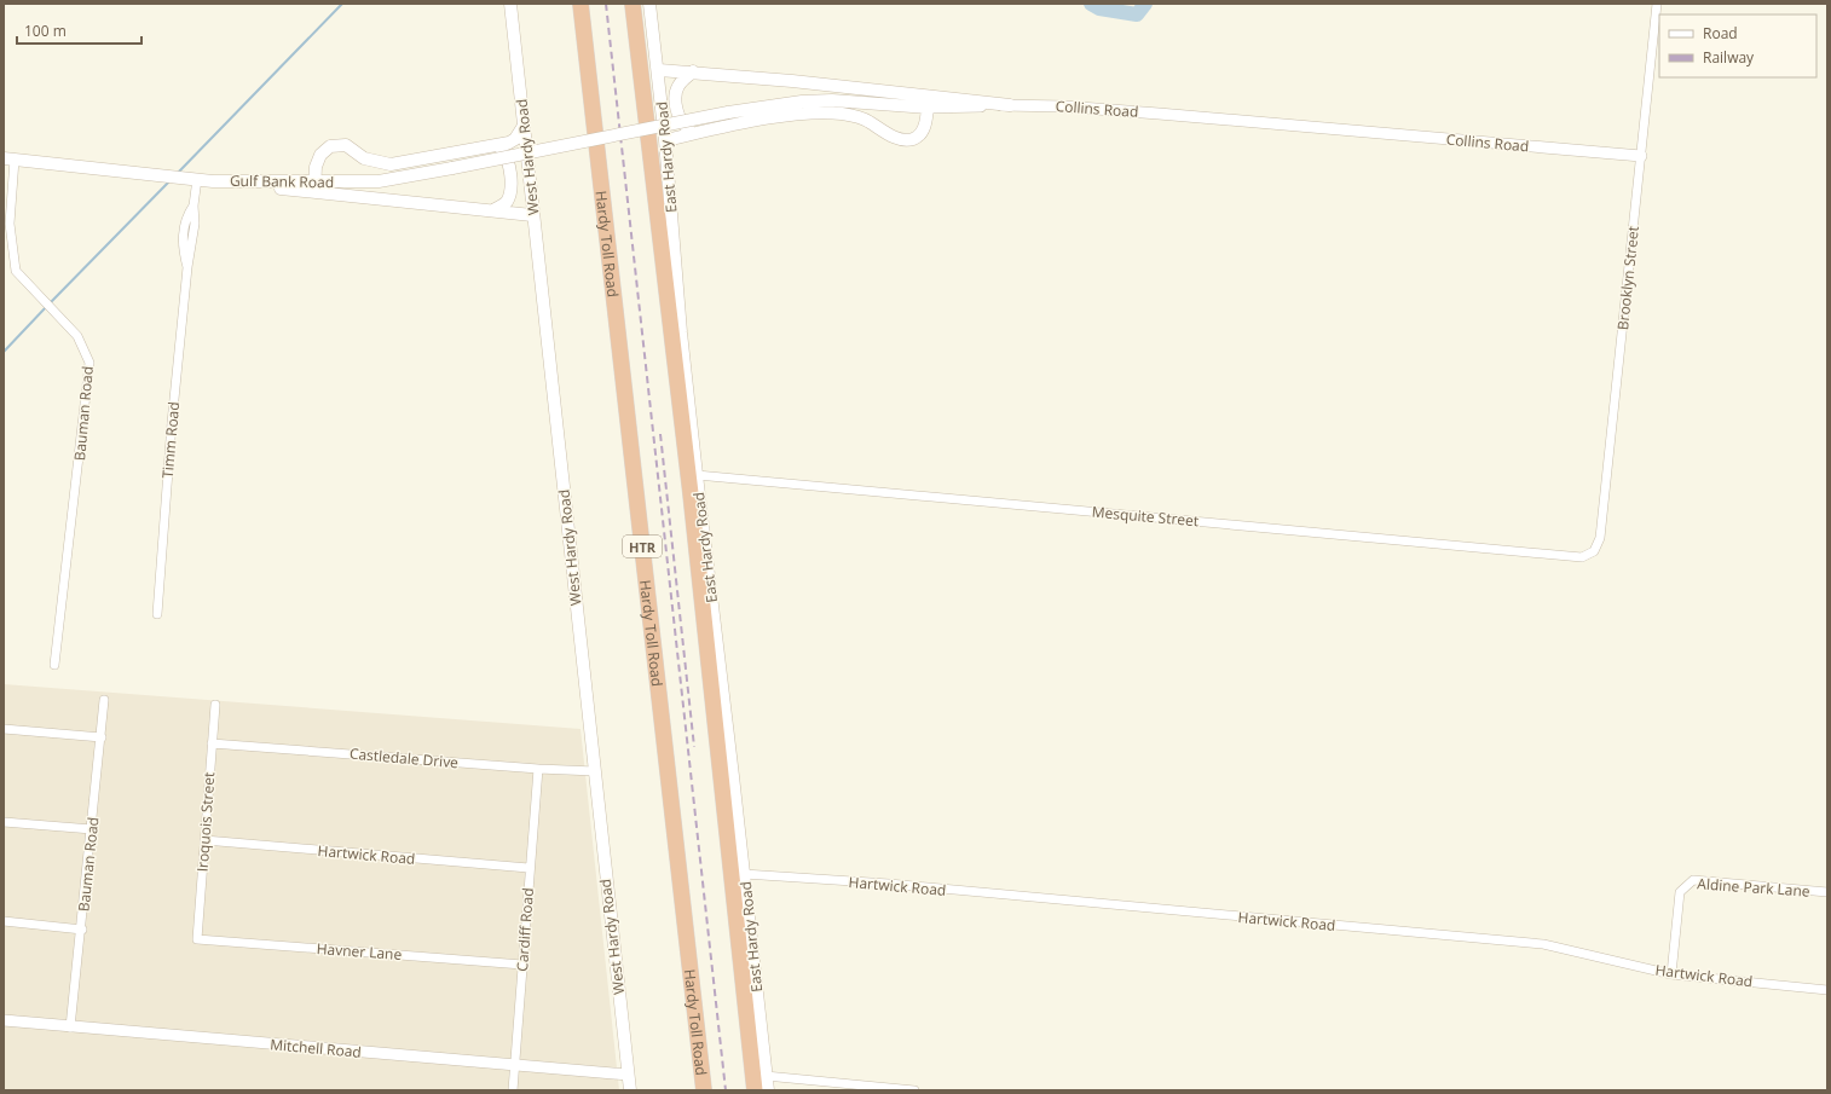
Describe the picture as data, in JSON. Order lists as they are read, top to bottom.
{
  "streets": {
    "highway": ["Hardy Toll Road", "HTR"],
    "main road": ["West Hardy Road", "East Hardy Road", "Gulf Bank Road"],
    "street": [
      "Collins Road",
      "Brooklyn Street",
      "Bauman Road",
      "Timm Road",
      "Mesquite Street",
      "Castledale Drive",
      "Iroquois Street",
      "Hartwick Road",
      "Aldine Park Lane",
      "Cardiff Road",
      "Havner Lane",
      "Mitchell Road"
    ]
  },
  "crossings": [
    ["Collins Road", "Brooklyn Street"],
    ["West Hardy Road", "Castledale Drive"],
    ["West Hardy Road", "Mitchell Road"],
    ["East Hardy Road", "Mesquite Street"],
    ["East Hardy Road", "Hartwick Road"],
    ["Gulf Bank Road", "Bauman Road"],
    ["Gulf Bank Road", "Timm Road"],
    ["Brooklyn Street", "Mesquite Street"],
    ["Bauman Road", "Mitchell Road"],
    ["Castledale Drive", "Iroquois Street"],
    ["Castledale Drive", "Cardiff Road"],
    ["Iroquois Street", "Hartwick Road"],
    ["Iroquois Street", "Havner Lane"],
    ["Hartwick Road", "Aldine Park Lane"],
    ["Hartwick Road", "Cardiff Road"],
    ["Cardiff Road", "Havner Lane"],
    ["Cardiff Road", "Mitchell Road"]
  ],
  "legend": ["Road", "Railway"],
  "scale_bar": "100 m"
}
